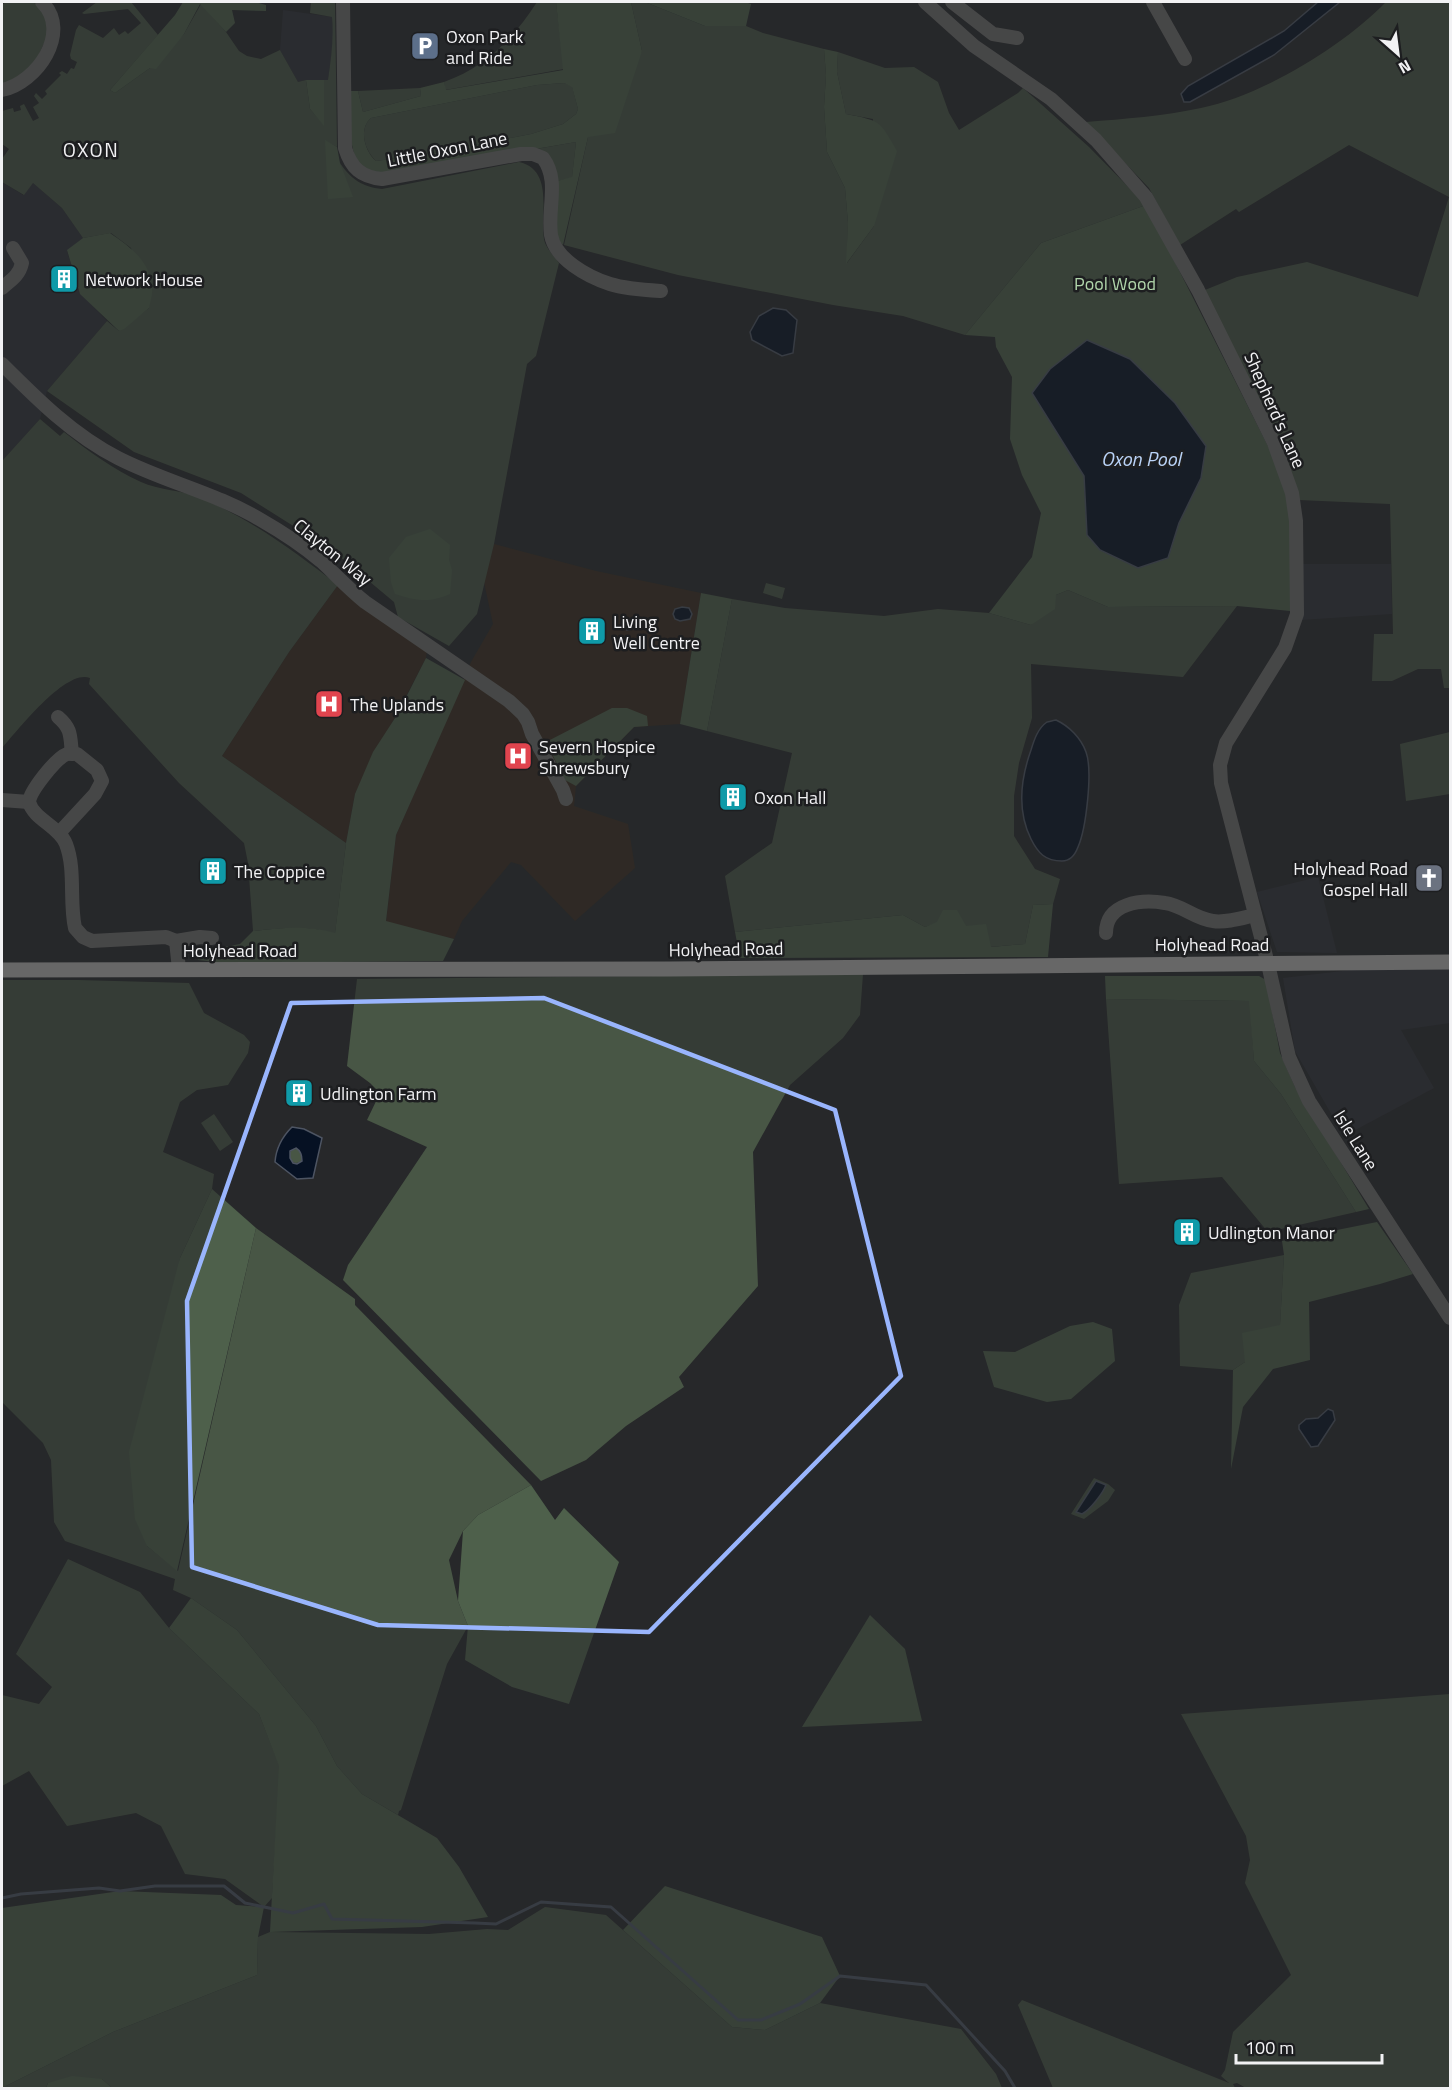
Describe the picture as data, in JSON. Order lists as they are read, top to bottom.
{
  "streets": {
    "main road": ["Holyhead Road"],
    "street": [
      "Little Oxon Lane",
      "Shepherd's Lane",
      "Clayton Way",
      "Isle Lane"
    ]
  },
  "crossings": [
    ["Shepherd's Lane", "Holyhead Road"],
    ["Shepherd's Lane", "Isle Lane"],
    ["Holyhead Road", "Isle Lane"]
  ],
  "districts": ["OXON"],
  "water": ["Oxon Pool"],
  "parks": ["Pool Wood"],
  "places": {
    "parking": ["Oxon Park and Ride"],
    "building": [
      "Network House",
      "Living Well Centre",
      "Oxon Hall",
      "The Coppice",
      "Udlington Farm",
      "Udlington Manor"
    ],
    "hospital": ["The Uplands", "Severn Hospice Shrewsbury"],
    "church": ["Holyhead Road Gospel Hall"]
  },
  "scale_bar": "100 m",
  "north": "bottom right"
}
